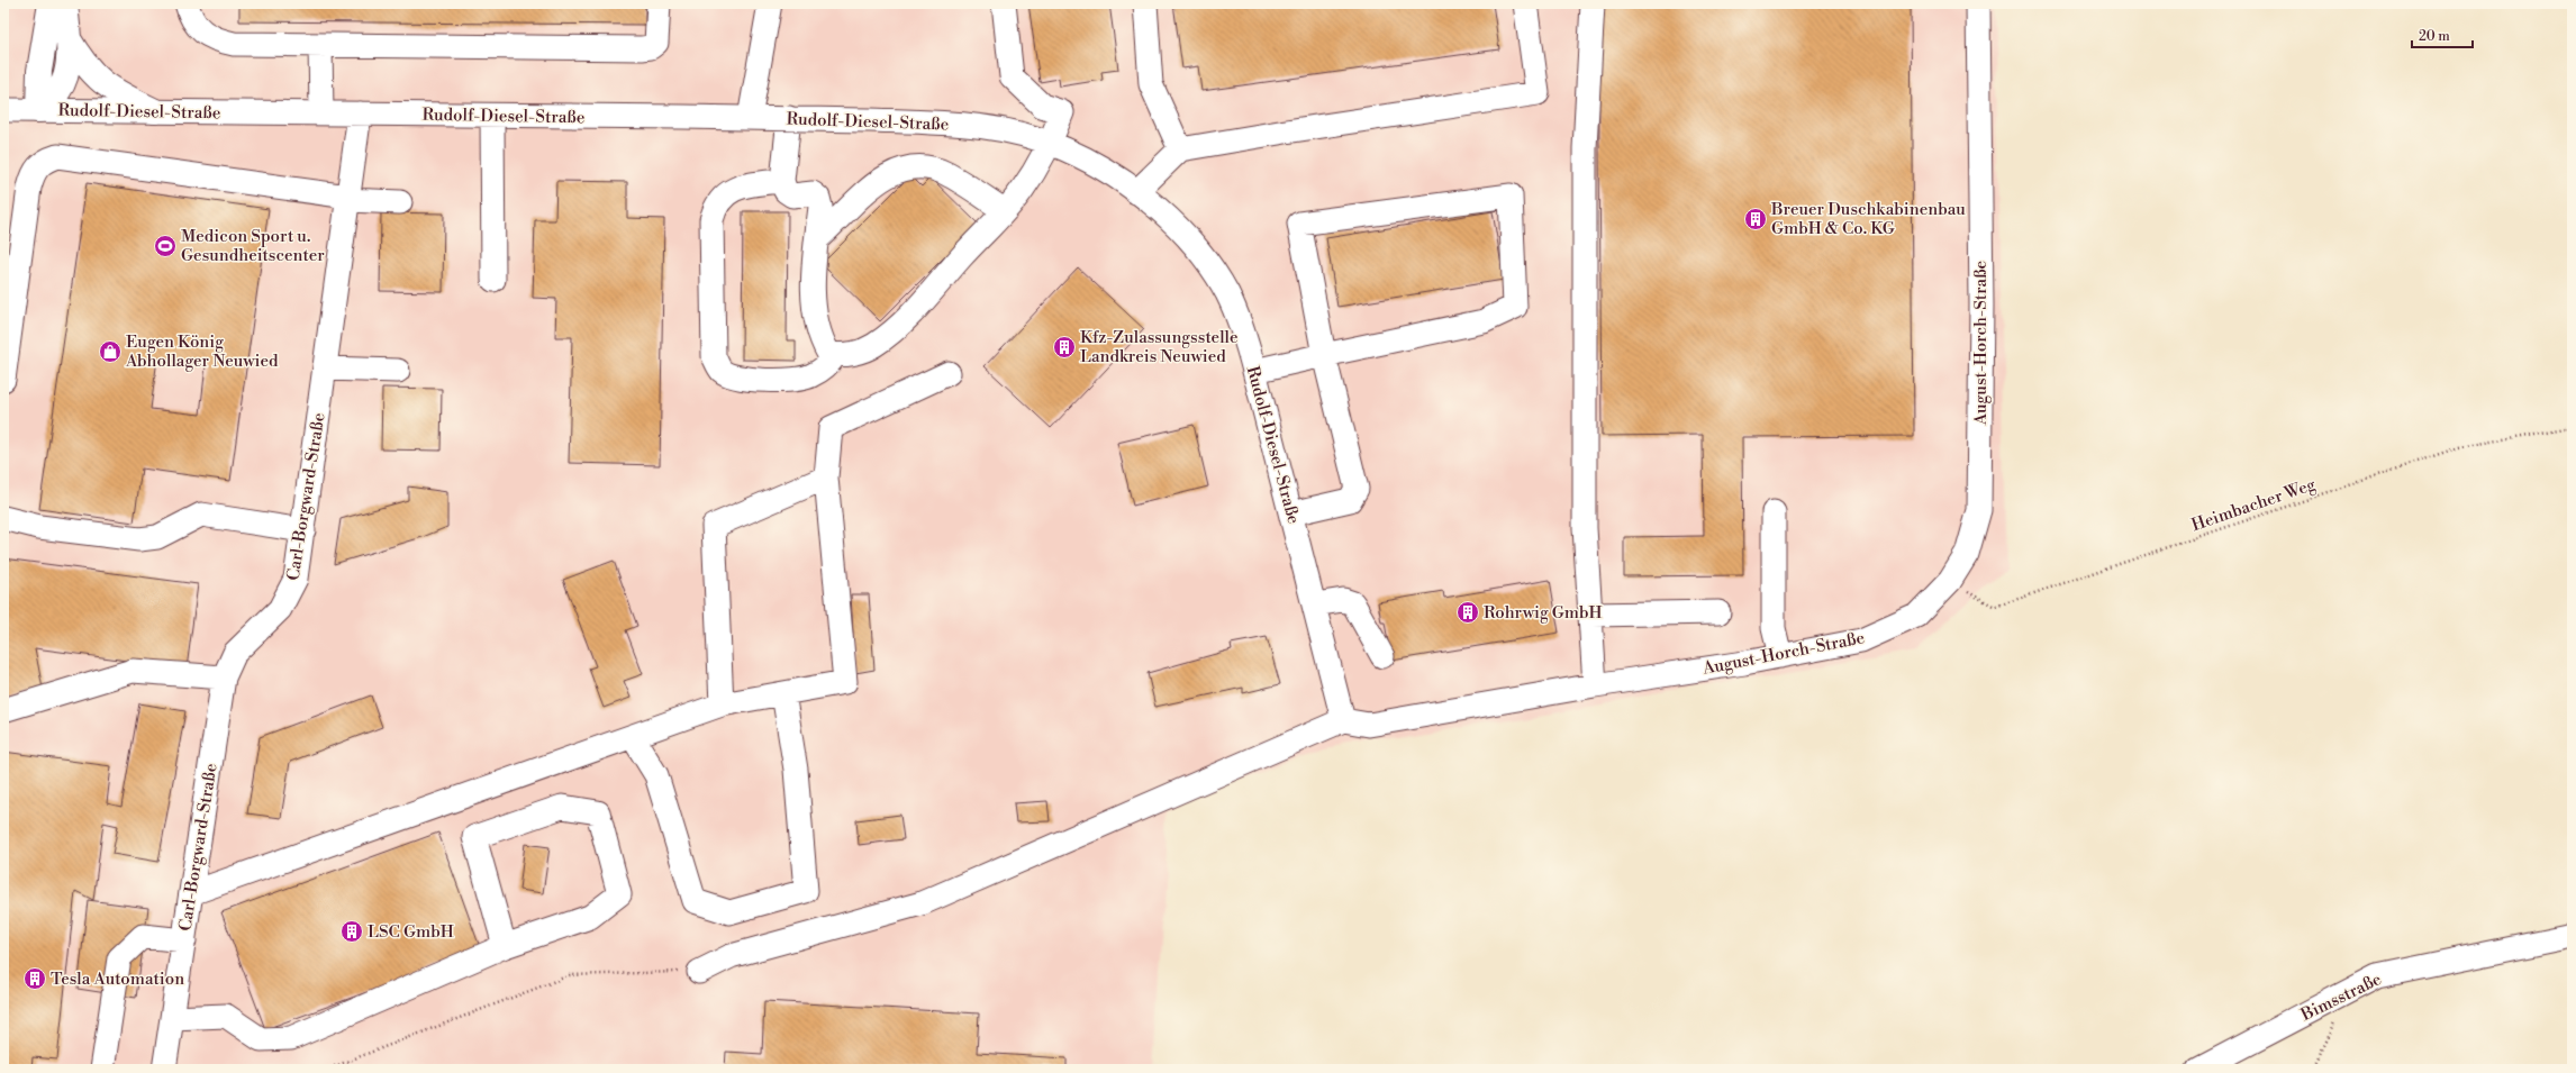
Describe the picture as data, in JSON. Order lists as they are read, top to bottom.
{
  "streets": {
    "street": [
      "Rudolf-Diesel-Straße",
      "August-Horch-Straße",
      "Carl-Borgward-Straße",
      "Bimsstraße"
    ],
    "path": ["Heimbacher Weg"]
  },
  "crossings": [
    ["Rudolf-Diesel-Straße", "August-Horch-Straße"],
    ["Rudolf-Diesel-Straße", "Carl-Borgward-Straße"],
    ["August-Horch-Straße", "Heimbacher Weg"]
  ],
  "places": {
    "building": [
      "Breuer Duschkabinenbau GmbH & Co. KG",
      "Kfz-Zulassungsstelle Landkreis Neuwied",
      "Rohrwig GmbH",
      "LSC GmbH",
      "Tesla Automation"
    ],
    "sports": ["Medicon Sport u. Gesundheitscenter"],
    "shop": ["Eugen König Abhollager Neuwied"]
  },
  "scale_bar": "20 m"
}
